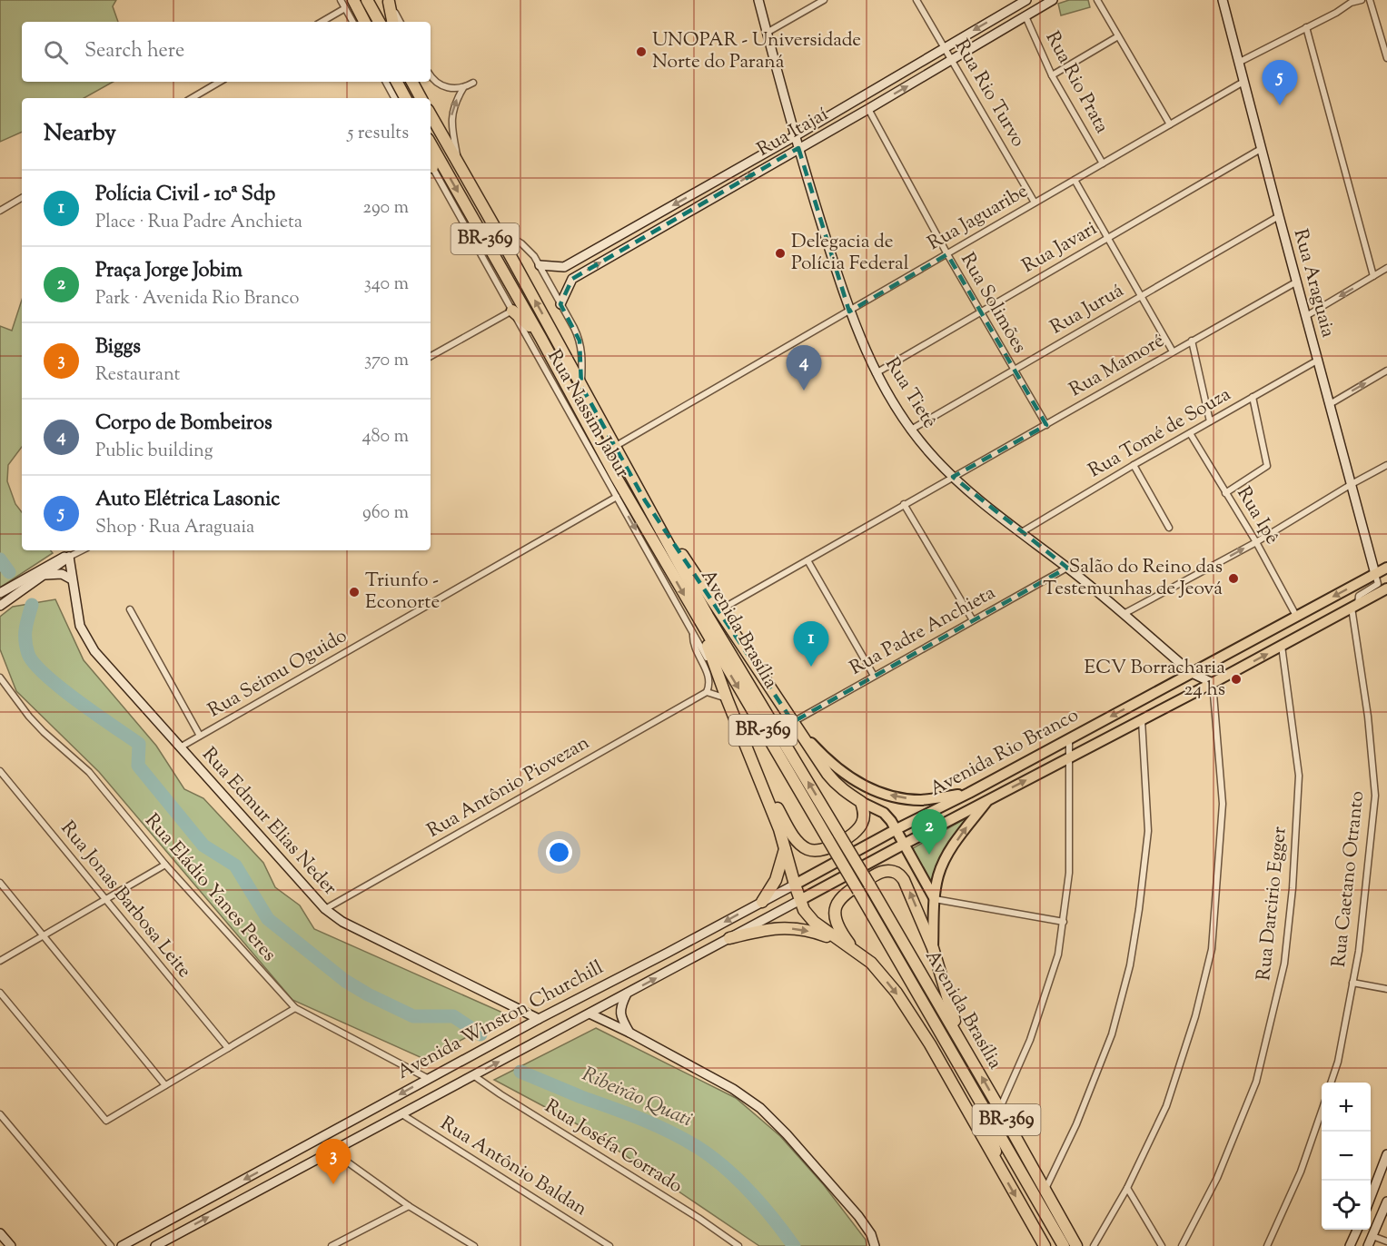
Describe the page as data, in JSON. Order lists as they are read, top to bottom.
{
  "streets": {
    "highway": ["BR-369", "Avenida Brasília"],
    "main road": ["Avenida Rio Branco", "Avenida Winston Churchill"],
    "street": [
      "Rua Rio Prata",
      "Rua Rio Turvo",
      "Rua Itajaí",
      "Rua Jaguaribe",
      "Rua Javari",
      "Rua Araguaia",
      "Rua Solimões",
      "Rua Juruá",
      "Rua Mamoré",
      "Rua Tietê",
      "Rua Nassim Jabur",
      "Rua Tomé de Souza",
      "Rua Ipê",
      "Rua Padre Anchieta",
      "Rua Seimu Oguido",
      "Rua Antônio Piovezan",
      "Rua Edmur Elias Neder",
      "Rua Caetano Otranto",
      "Rua Eládio Yanes Peres",
      "Rua Jonas Barbosa Leite",
      "Rua Darcirio Egger",
      "Rua Joséfa Corrado",
      "Rua Antônio Baldan"
    ]
  },
  "crossings": [
    ["Rua Rio Prata", "Rua Itajaí"],
    ["Rua Rio Prata", "Rua Jaguaribe"],
    ["Rua Rio Turvo", "Rua Itajaí"],
    ["Rua Rio Turvo", "Rua Jaguaribe"],
    ["Rua Itajaí", "Rua Solimões"],
    ["Rua Itajaí", "Rua Tietê"],
    ["Rua Jaguaribe", "Rua Araguaia"],
    ["Rua Jaguaribe", "Rua Solimões"],
    ["Rua Jaguaribe", "Rua Tietê"],
    ["Rua Jaguaribe", "Avenida Brasília"],
    ["Rua Javari", "Rua Araguaia"],
    ["Rua Javari", "Rua Solimões"],
    ["Rua Javari", "Rua Tietê"],
    ["Rua Araguaia", "Rua Juruá"],
    ["Rua Araguaia", "Rua Mamoré"],
    ["Rua Araguaia", "Rua Tomé de Souza"],
    ["Rua Araguaia", "Avenida Rio Branco"],
    ["Rua Solimões", "Rua Juruá"],
    ["Rua Solimões", "Rua Mamoré"],
    ["Rua Juruá", "Rua Tietê"],
    ["Rua Mamoré", "Rua Tietê"],
    ["Rua Tietê", "Rua Tomé de Souza"],
    ["Rua Tietê", "Rua Padre Anchieta"],
    ["Rua Tietê", "Avenida Rio Branco"],
    ["Rua Nassim Jabur", "Rua Seimu Oguido"],
    ["Rua Tomé de Souza", "Rua Ipê"],
    ["Rua Ipê", "Avenida Rio Branco"],
    ["Rua Seimu Oguido", "Rua Edmur Elias Neder"],
    ["Avenida Rio Branco", "Rua Caetano Otranto"],
    ["Avenida Rio Branco", "Rua Darcirio Egger"],
    ["Avenida Rio Branco", "Avenida Winston Churchill"],
    ["Rua Antônio Piovezan", "Rua Edmur Elias Neder"],
    ["Rua Edmur Elias Neder", "Avenida Winston Churchill"],
    ["Rua Eládio Yanes Peres", "Avenida Winston Churchill"],
    ["Avenida Winston Churchill", "Rua Joséfa Corrado"],
    ["Avenida Winston Churchill", "Rua Antônio Baldan"]
  ],
  "water": ["Ribeirão Quati"],
  "places": [
    "UNOPAR - Universidade Norte do Paraná",
    "Delegacia de Polícia Federal",
    "Salão do Reino das Testemunhas de Jeová",
    "Triunfo - Econorte",
    "ECV Borracharia 24 hs"
  ],
  "page": {
    "search": "Search here",
    "pins": [
      "5",
      "4",
      "1",
      "2",
      "3"
    ],
    "heading": ["Nearby", "5 results"],
    "list": [
      {
        "mark": "1",
        "name": "Polícia Civil - 10ª Sdp",
        "note": "Place · Rua Padre Anchieta",
        "value": "290 m"
      },
      {
        "mark": "2",
        "name": "Praça Jorge Jobim",
        "note": "Park · Avenida Rio Branco",
        "value": "340 m"
      },
      {
        "mark": "3",
        "name": "Biggs",
        "note": "Restaurant",
        "value": "370 m"
      },
      {
        "mark": "4",
        "name": "Corpo de Bombeiros",
        "note": "Public building",
        "value": "480 m"
      },
      {
        "mark": "5",
        "name": "Auto Elétrica Lasonic",
        "note": "Shop · Rua Araguaia",
        "value": "960 m"
      }
    ],
    "map_buttons": ["+", "−"]
  }
}
